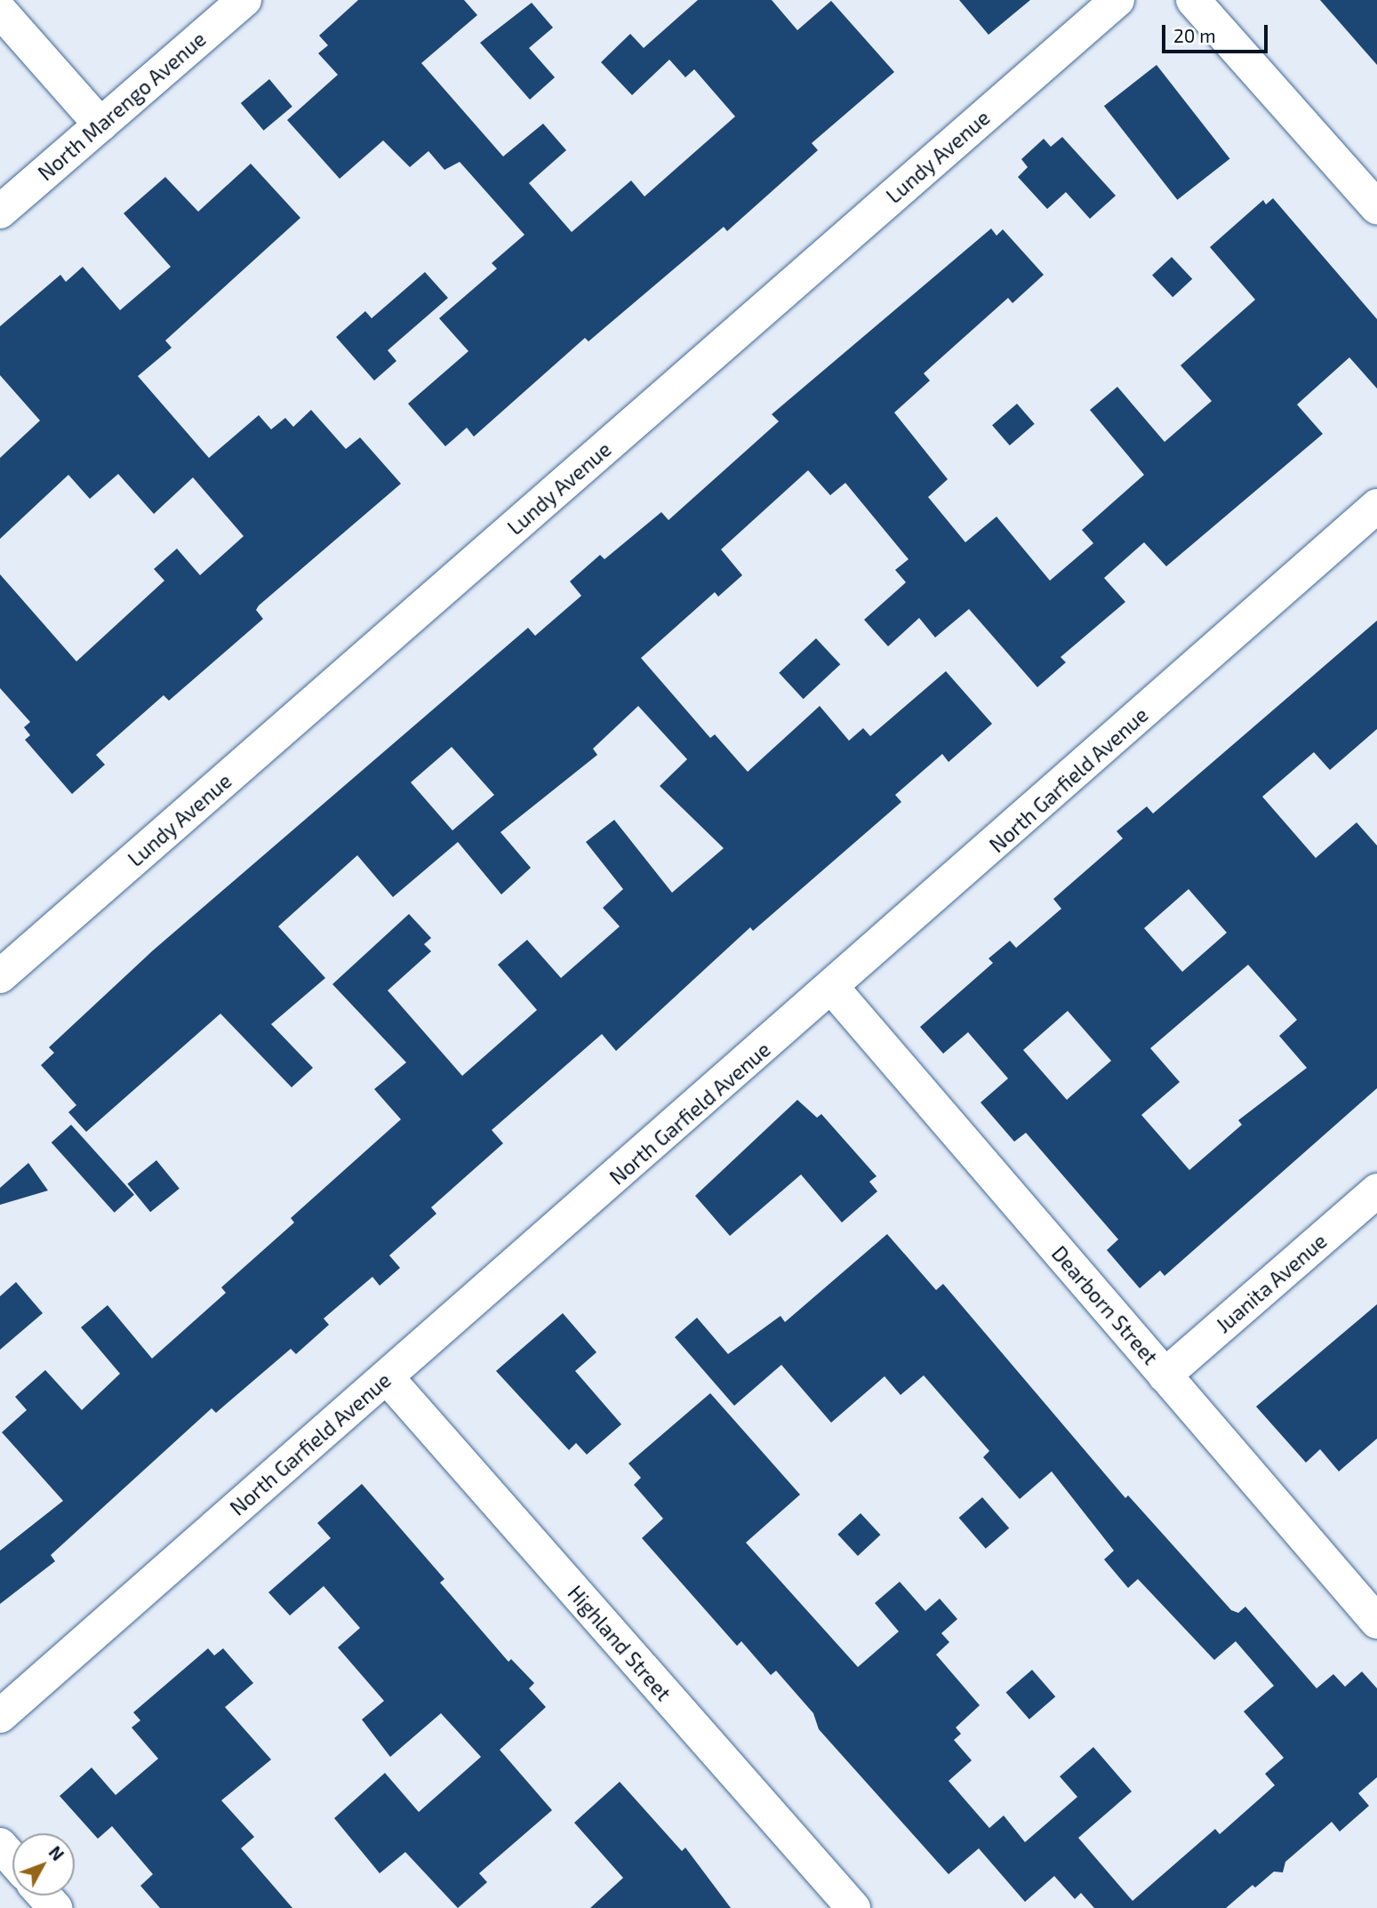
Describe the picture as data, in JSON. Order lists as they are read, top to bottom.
{
  "streets": {
    "street": [
      "North Marengo Avenue",
      "Lundy Avenue",
      "North Garfield Avenue",
      "Juanita Avenue",
      "Dearborn Street",
      "Highland Street"
    ]
  },
  "crossings": [
    ["North Garfield Avenue", "Dearborn Street"],
    ["North Garfield Avenue", "Highland Street"],
    ["Juanita Avenue", "Dearborn Street"]
  ],
  "scale_bar": "20 m",
  "north": "top right"
}
